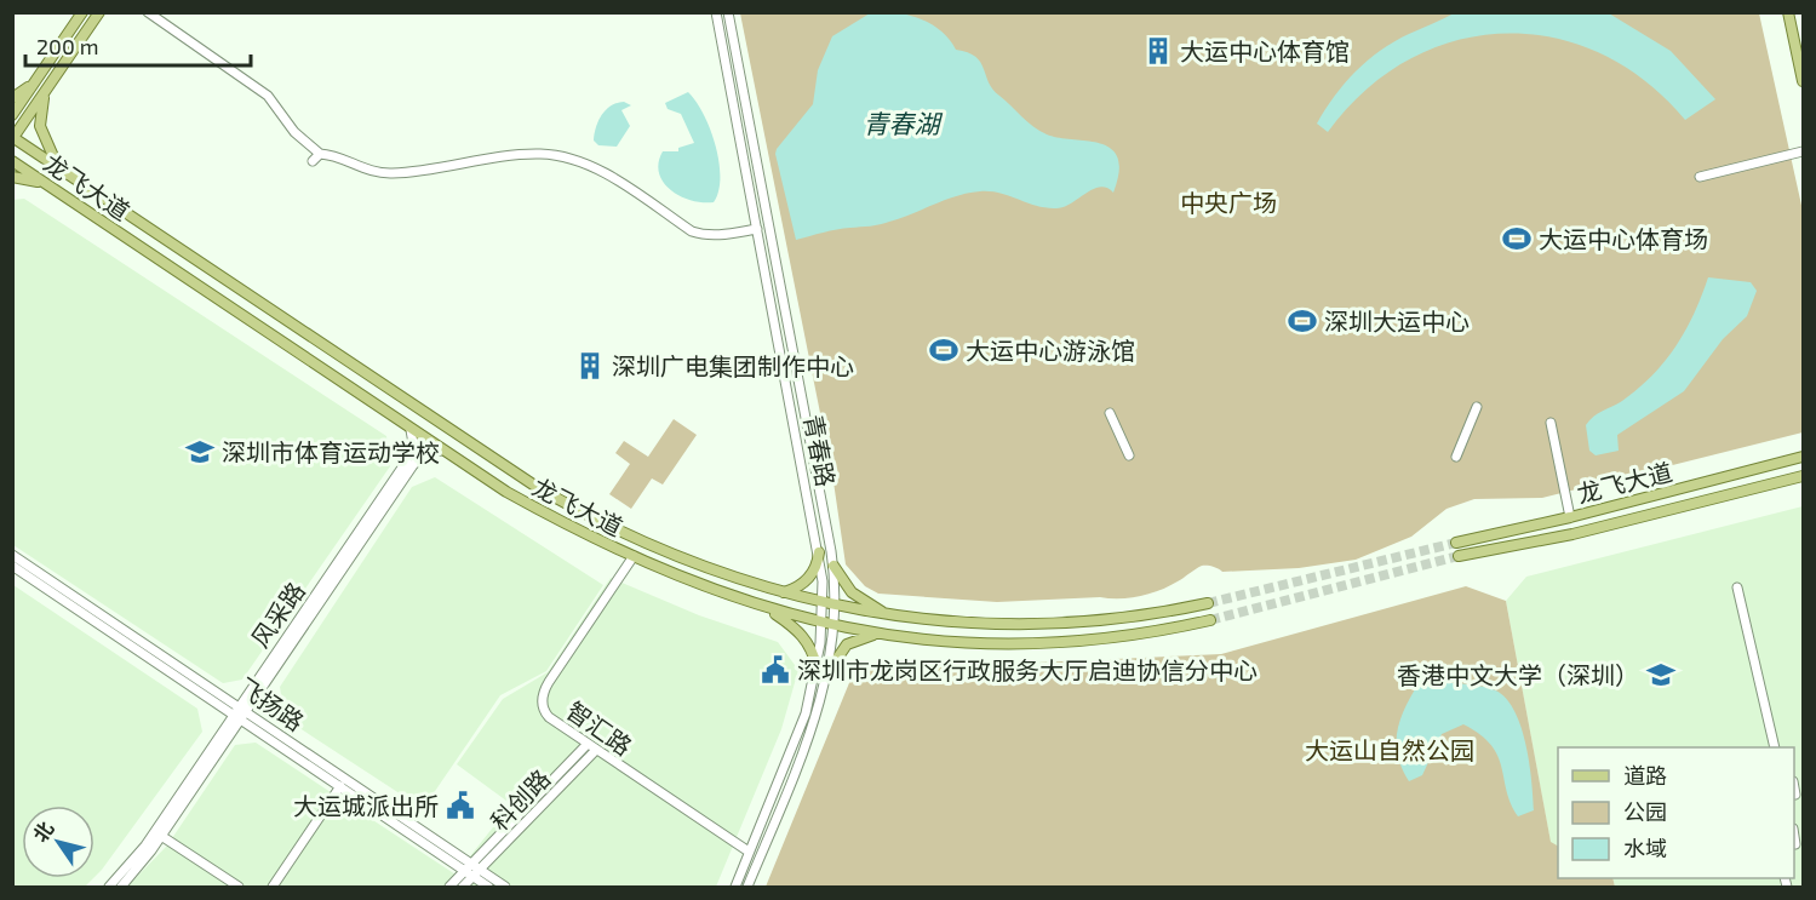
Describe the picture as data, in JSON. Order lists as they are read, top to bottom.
{
  "streets": {
    "main road": ["龙飞大道"],
    "street": [
      "青春路",
      "风采路",
      "飞扬路",
      "智汇路",
      "科创路"
    ]
  },
  "crossings": [
    ["龙飞大道", "青春路"],
    ["龙飞大道", "风采路"],
    ["龙飞大道", "智汇路"],
    ["青春路", "智汇路"],
    ["风采路", "飞扬路"],
    ["飞扬路", "科创路"],
    ["智汇路", "科创路"]
  ],
  "water": ["青春湖"],
  "parks": ["中央广场", "大运山自然公园"],
  "places": {
    "building": ["大运中心体育馆", "深圳广电集团制作中心"],
    "sports": ["大运中心体育场", "深圳大运中心", "大运中心游泳馆"],
    "school or university": ["深圳市体育运动学校", "香港中文大学（深圳）"],
    "public building": ["深圳市龙岗区行政服务大厅启迪协信分中心", "大运城派出所"]
  },
  "legend": ["道路", "公园", "水域"],
  "scale_bar": "200 m",
  "north": "top left"
}
